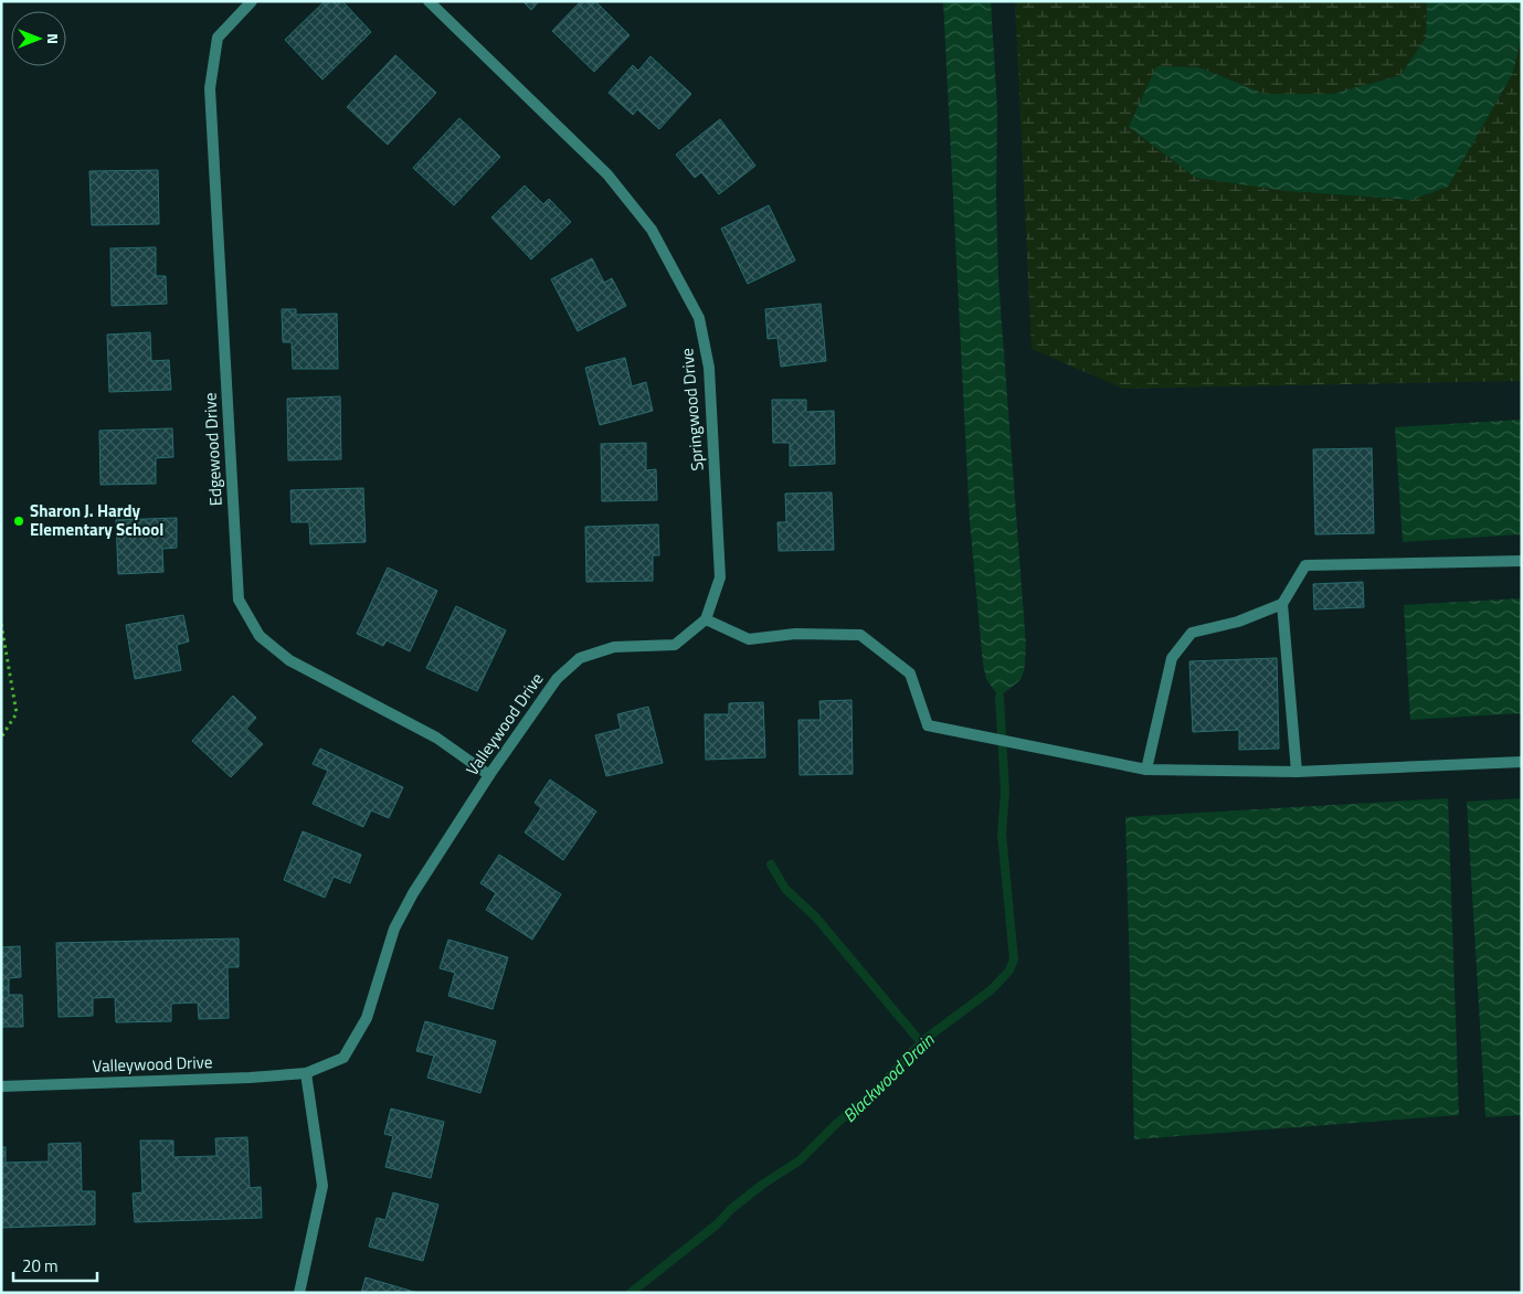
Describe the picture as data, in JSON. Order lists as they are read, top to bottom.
{
  "streets": {
    "street": ["Springwood Drive", "Edgewood Drive", "Valleywood Drive"]
  },
  "crossings": [
    ["Springwood Drive", "Valleywood Drive"],
    ["Edgewood Drive", "Valleywood Drive"]
  ],
  "water": ["Blackwood Drain"],
  "places": ["Sharon J. Hardy Elementary School"],
  "scale_bar": "20 m",
  "north": "right"
}
